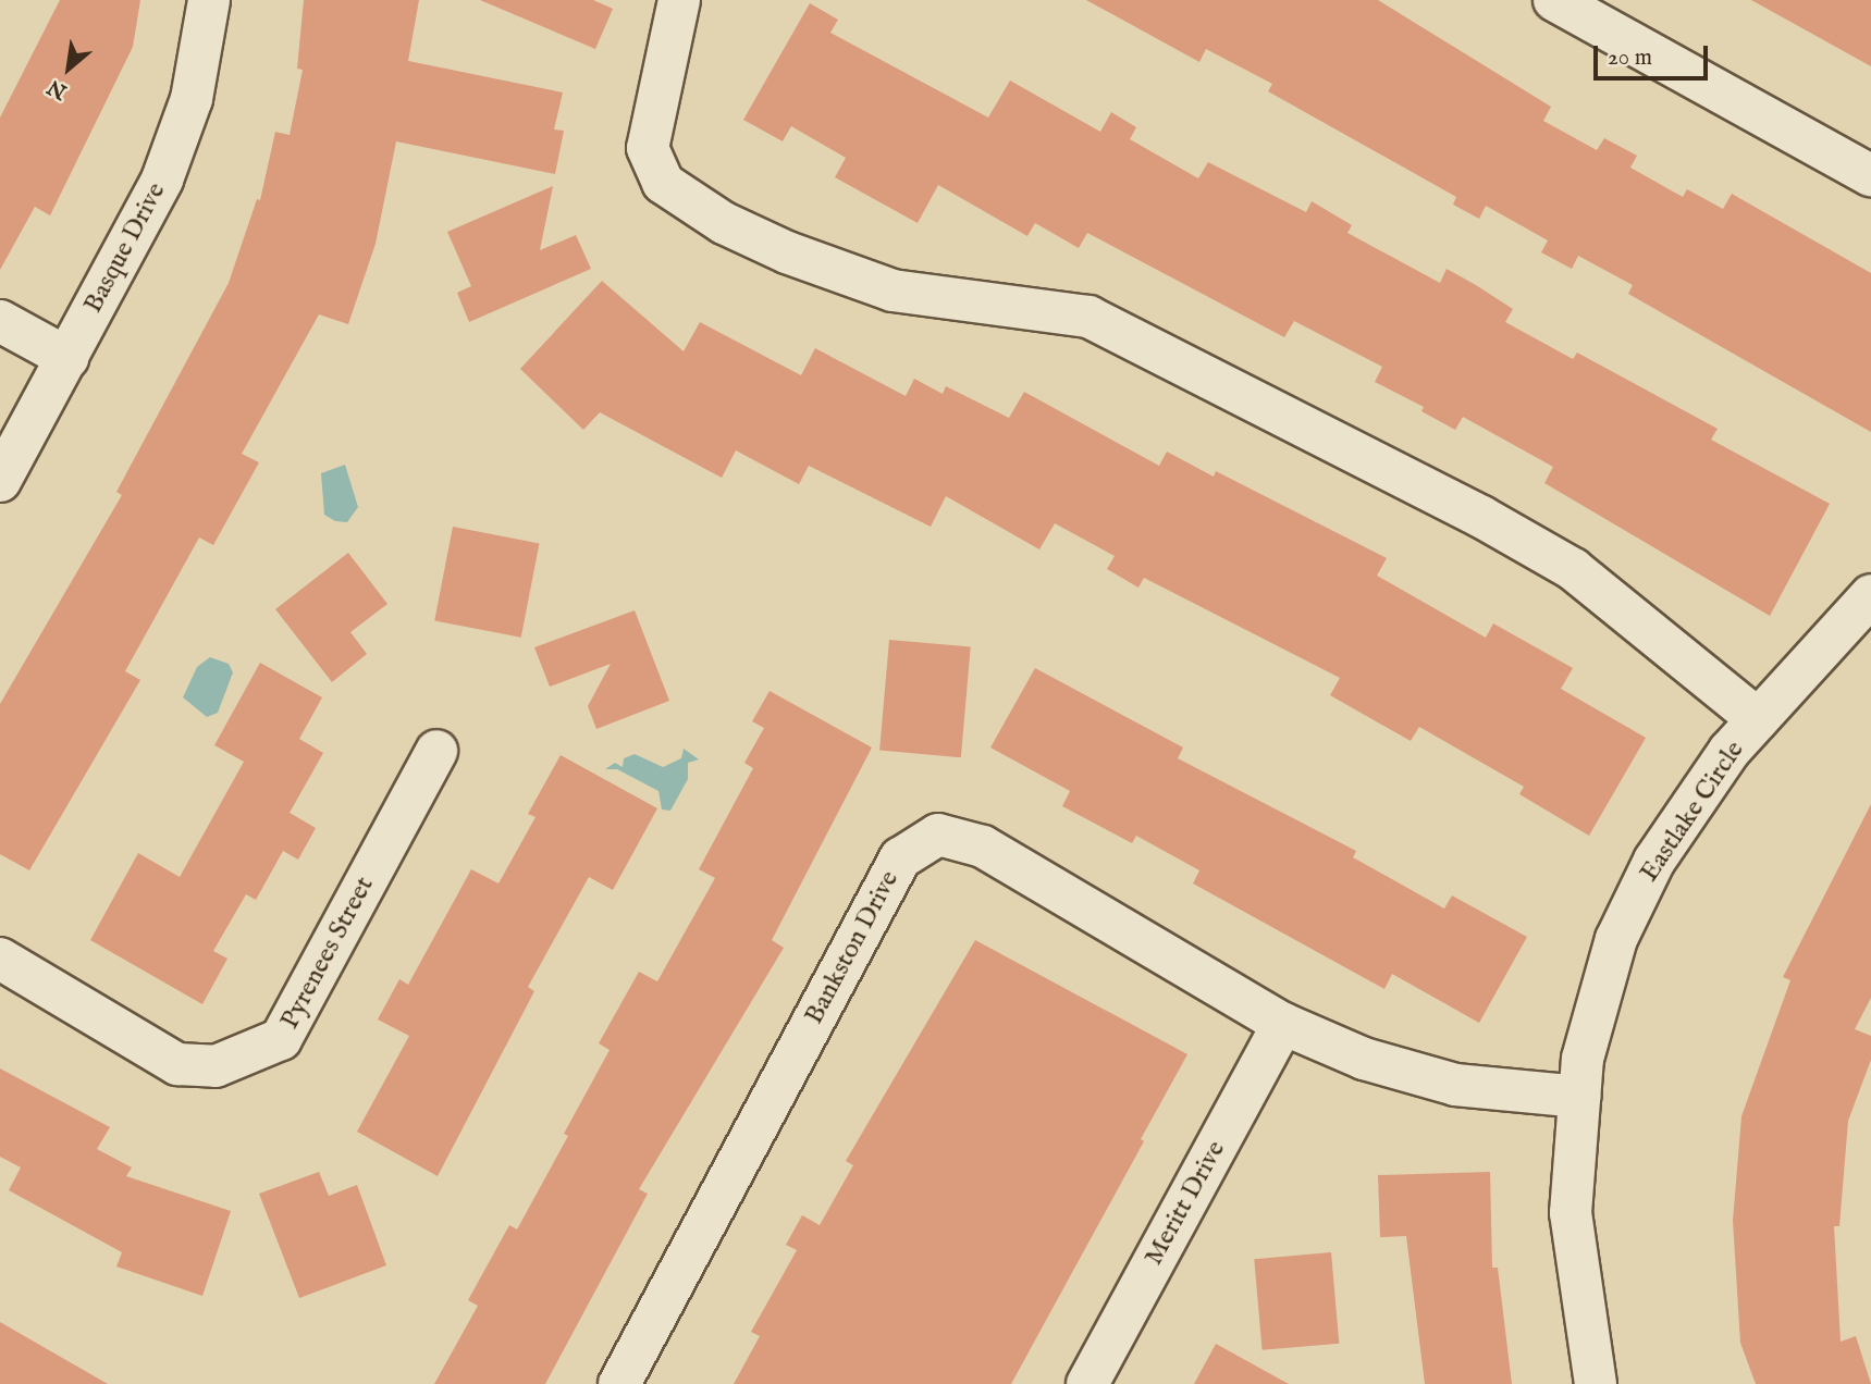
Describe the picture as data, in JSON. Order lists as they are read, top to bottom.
{
  "streets": {
    "street": [
      "Basque Drive",
      "Eastlake Circle",
      "Bankston Drive",
      "Pyrenees Street",
      "Meritt Drive"
    ]
  },
  "crossings": [
    ["Eastlake Circle", "Bankston Drive"],
    ["Bankston Drive", "Meritt Drive"]
  ],
  "scale_bar": "20 m",
  "north": "bottom left"
}
